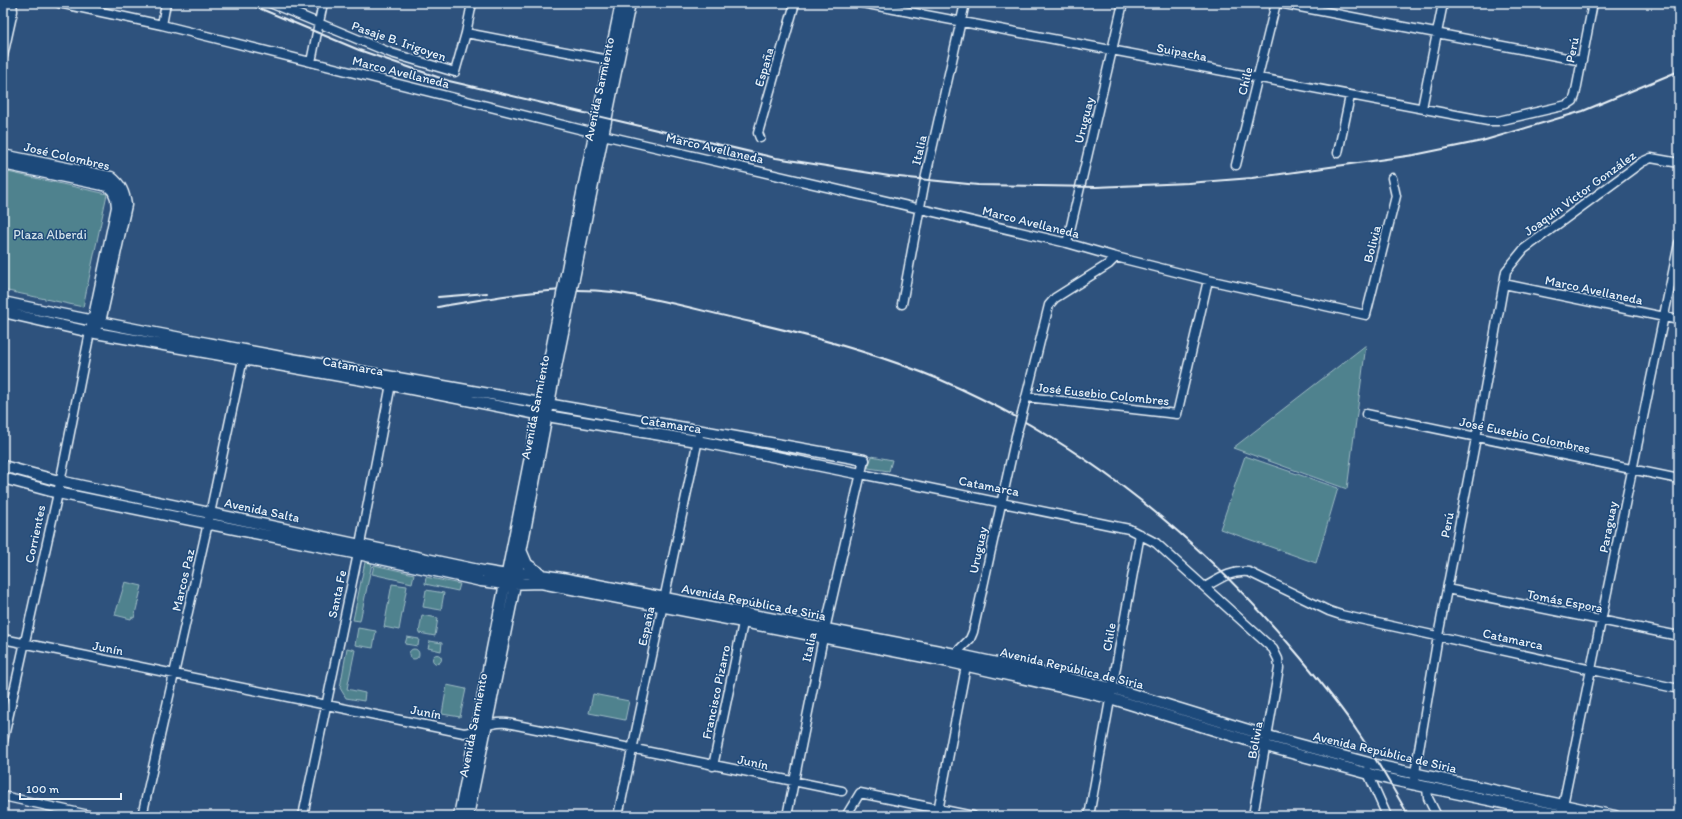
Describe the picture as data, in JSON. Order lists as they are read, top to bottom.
{
  "streets": {
    "main road": [
      "Avenida Sarmiento",
      "José Colombres",
      "Catamarca",
      "Avenida Salta",
      "Corrientes",
      "Avenida República de Siria"
    ],
    "street": [
      "Pasaje B. Irigoyen",
      "Perú",
      "Suipacha",
      "España",
      "Marco Avellaneda",
      "Chile",
      "Uruguay",
      "Italia",
      "Joaquín Víctor González",
      "Bolivia",
      "José Eusebio Colombres",
      "Paraguay",
      "Marcos Paz",
      "Santa Fe",
      "Tomás Espora",
      "Junín",
      "Francisco Pizarro"
    ]
  },
  "crossings": [
    ["Perú", "Suipacha"],
    ["Perú", "Marco Avellaneda"],
    ["Perú", "Joaquín Víctor González"],
    ["Perú", "Catamarca"],
    ["Perú", "José Eusebio Colombres"],
    ["Perú", "Tomás Espora"],
    ["Perú", "Avenida República de Siria"],
    ["Suipacha", "Chile"],
    ["Suipacha", "Uruguay"],
    ["Suipacha", "Italia"],
    ["España", "Catamarca"],
    ["España", "Avenida República de Siria"],
    ["España", "Junín"],
    ["Marco Avellaneda", "Avenida Sarmiento"],
    ["Marco Avellaneda", "Uruguay"],
    ["Marco Avellaneda", "Italia"],
    ["Marco Avellaneda", "Bolivia"],
    ["Marco Avellaneda", "José Eusebio Colombres"],
    ["Marco Avellaneda", "Paraguay"],
    ["Chile", "Catamarca"],
    ["Chile", "Avenida República de Siria"],
    ["Avenida Sarmiento", "Catamarca"],
    ["Avenida Sarmiento", "Avenida Salta"],
    ["Avenida Sarmiento", "Avenida República de Siria"],
    ["Avenida Sarmiento", "Junín"],
    ["Uruguay", "Catamarca"],
    ["Uruguay", "José Eusebio Colombres"],
    ["Uruguay", "Avenida República de Siria"],
    ["Italia", "Catamarca"],
    ["Italia", "Avenida República de Siria"],
    ["Italia", "Junín"],
    ["José Colombres", "Corrientes"],
    ["Bolivia", "Catamarca"],
    ["Bolivia", "Avenida República de Siria"],
    ["Catamarca", "Paraguay"],
    ["Catamarca", "Corrientes"],
    ["Catamarca", "Marcos Paz"],
    ["Catamarca", "Santa Fe"],
    ["José Eusebio Colombres", "Paraguay"],
    ["Avenida Salta", "Corrientes"],
    ["Avenida Salta", "Marcos Paz"],
    ["Avenida Salta", "Santa Fe"],
    ["Avenida Salta", "Avenida República de Siria"],
    ["Paraguay", "Tomás Espora"],
    ["Paraguay", "Avenida República de Siria"],
    ["Corrientes", "Junín"],
    ["Marcos Paz", "Junín"],
    ["Santa Fe", "Junín"],
    ["Avenida República de Siria", "Francisco Pizarro"],
    ["Junín", "Francisco Pizarro"]
  ],
  "parks": ["Plaza Alberdi"],
  "scale_bar": "100 m"
}
